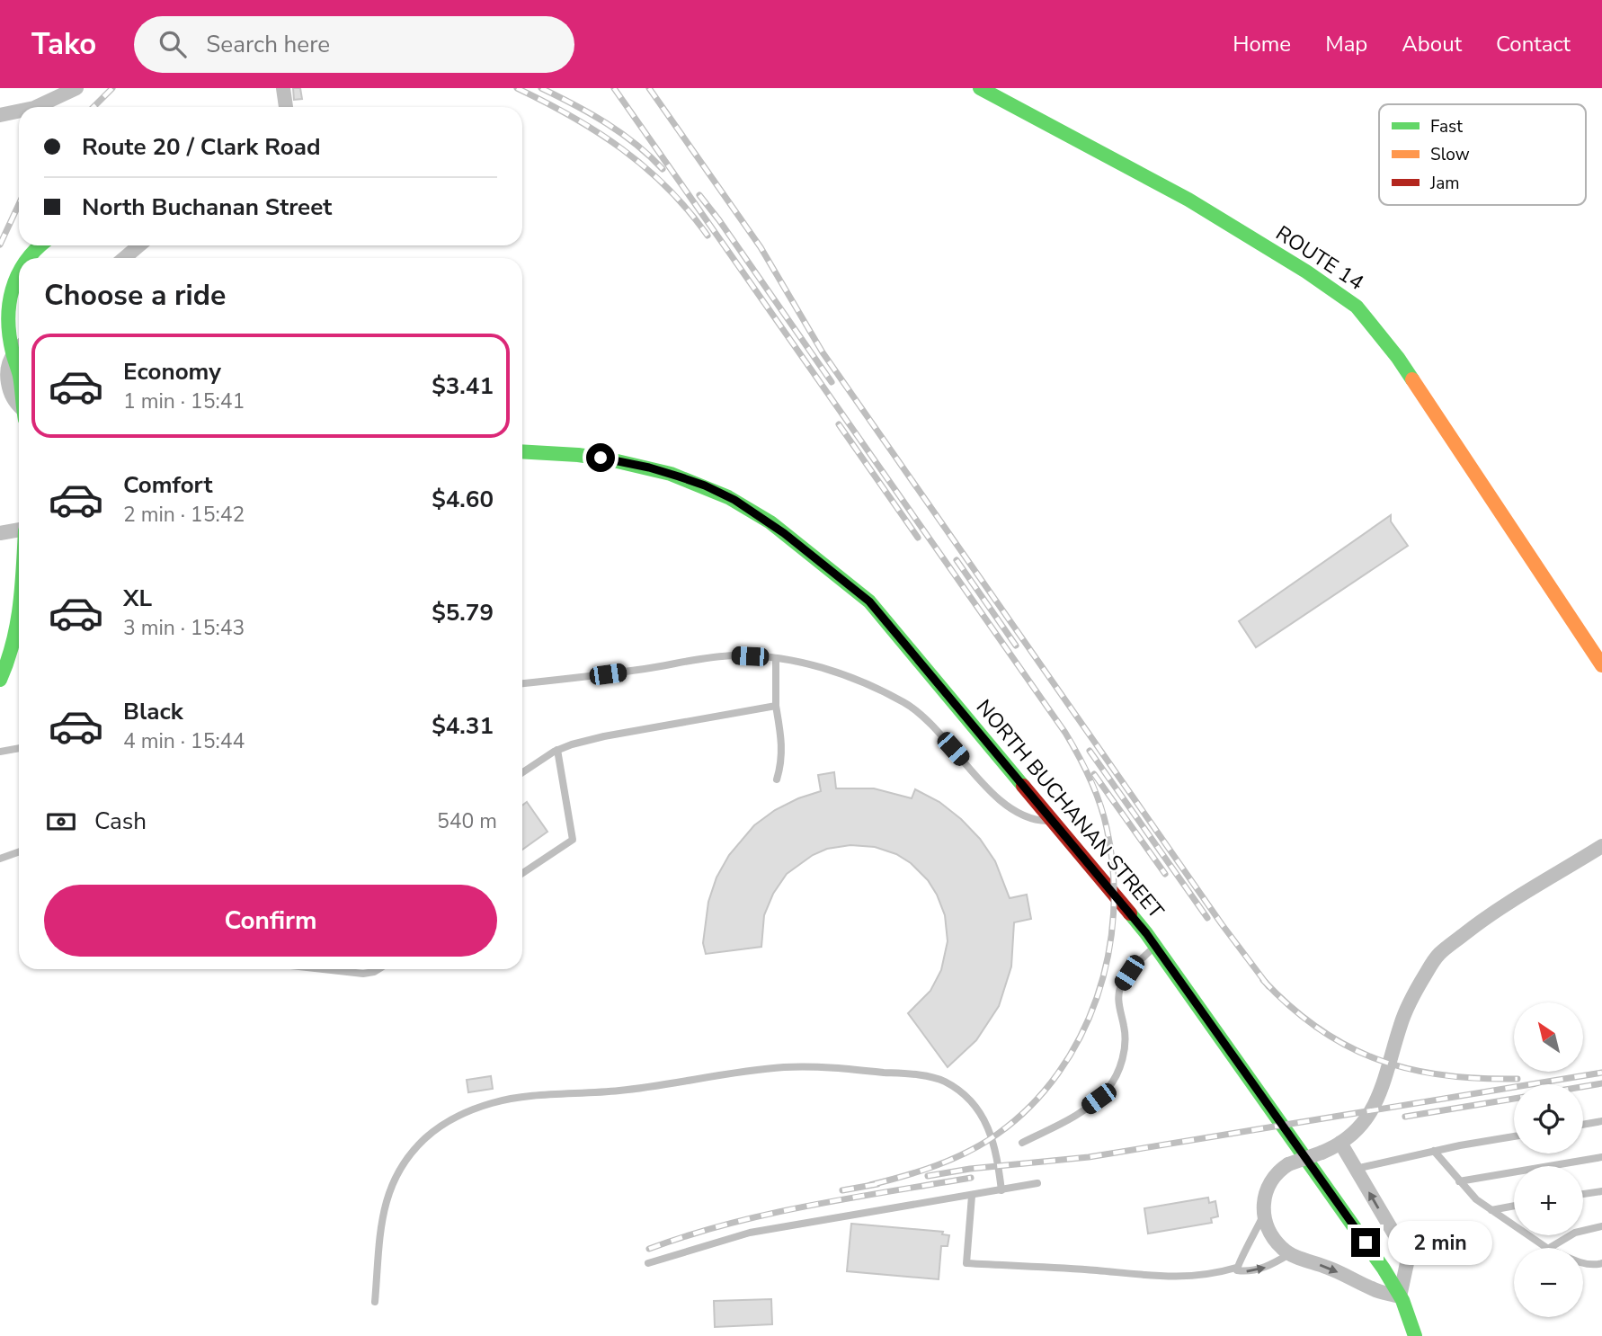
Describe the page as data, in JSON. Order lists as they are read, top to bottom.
{
  "streets": {
    "street": ["ROUTE 14", "NORTH BUCHANAN STREET"]
  },
  "legend": ["Fast", "Slow", "Jam"],
  "north": "top left",
  "page": {
    "header": "Tako",
    "search": "Search here",
    "nav": [
      "Home",
      "Map",
      "About",
      "Contact"
    ],
    "banner": ["Route 20 / Clark Road", "North Buchanan Street"],
    "heading": "Choose a ride",
    "list": [
      {
        "name": "Economy",
        "note": "1 min · 15:41",
        "value": "$3.41"
      },
      {
        "name": "Comfort",
        "note": "2 min · 15:42",
        "value": "$4.60"
      },
      {
        "name": "XL",
        "note": "3 min · 15:43",
        "value": "$5.79"
      },
      {
        "name": "Black",
        "note": "4 min · 15:44",
        "value": "$4.31"
      }
    ],
    "pay": ["Cash", "540 m"],
    "buttons": "Confirm",
    "map_buttons": ["+", "−"],
    "bubble": "2 min"
  }
}
